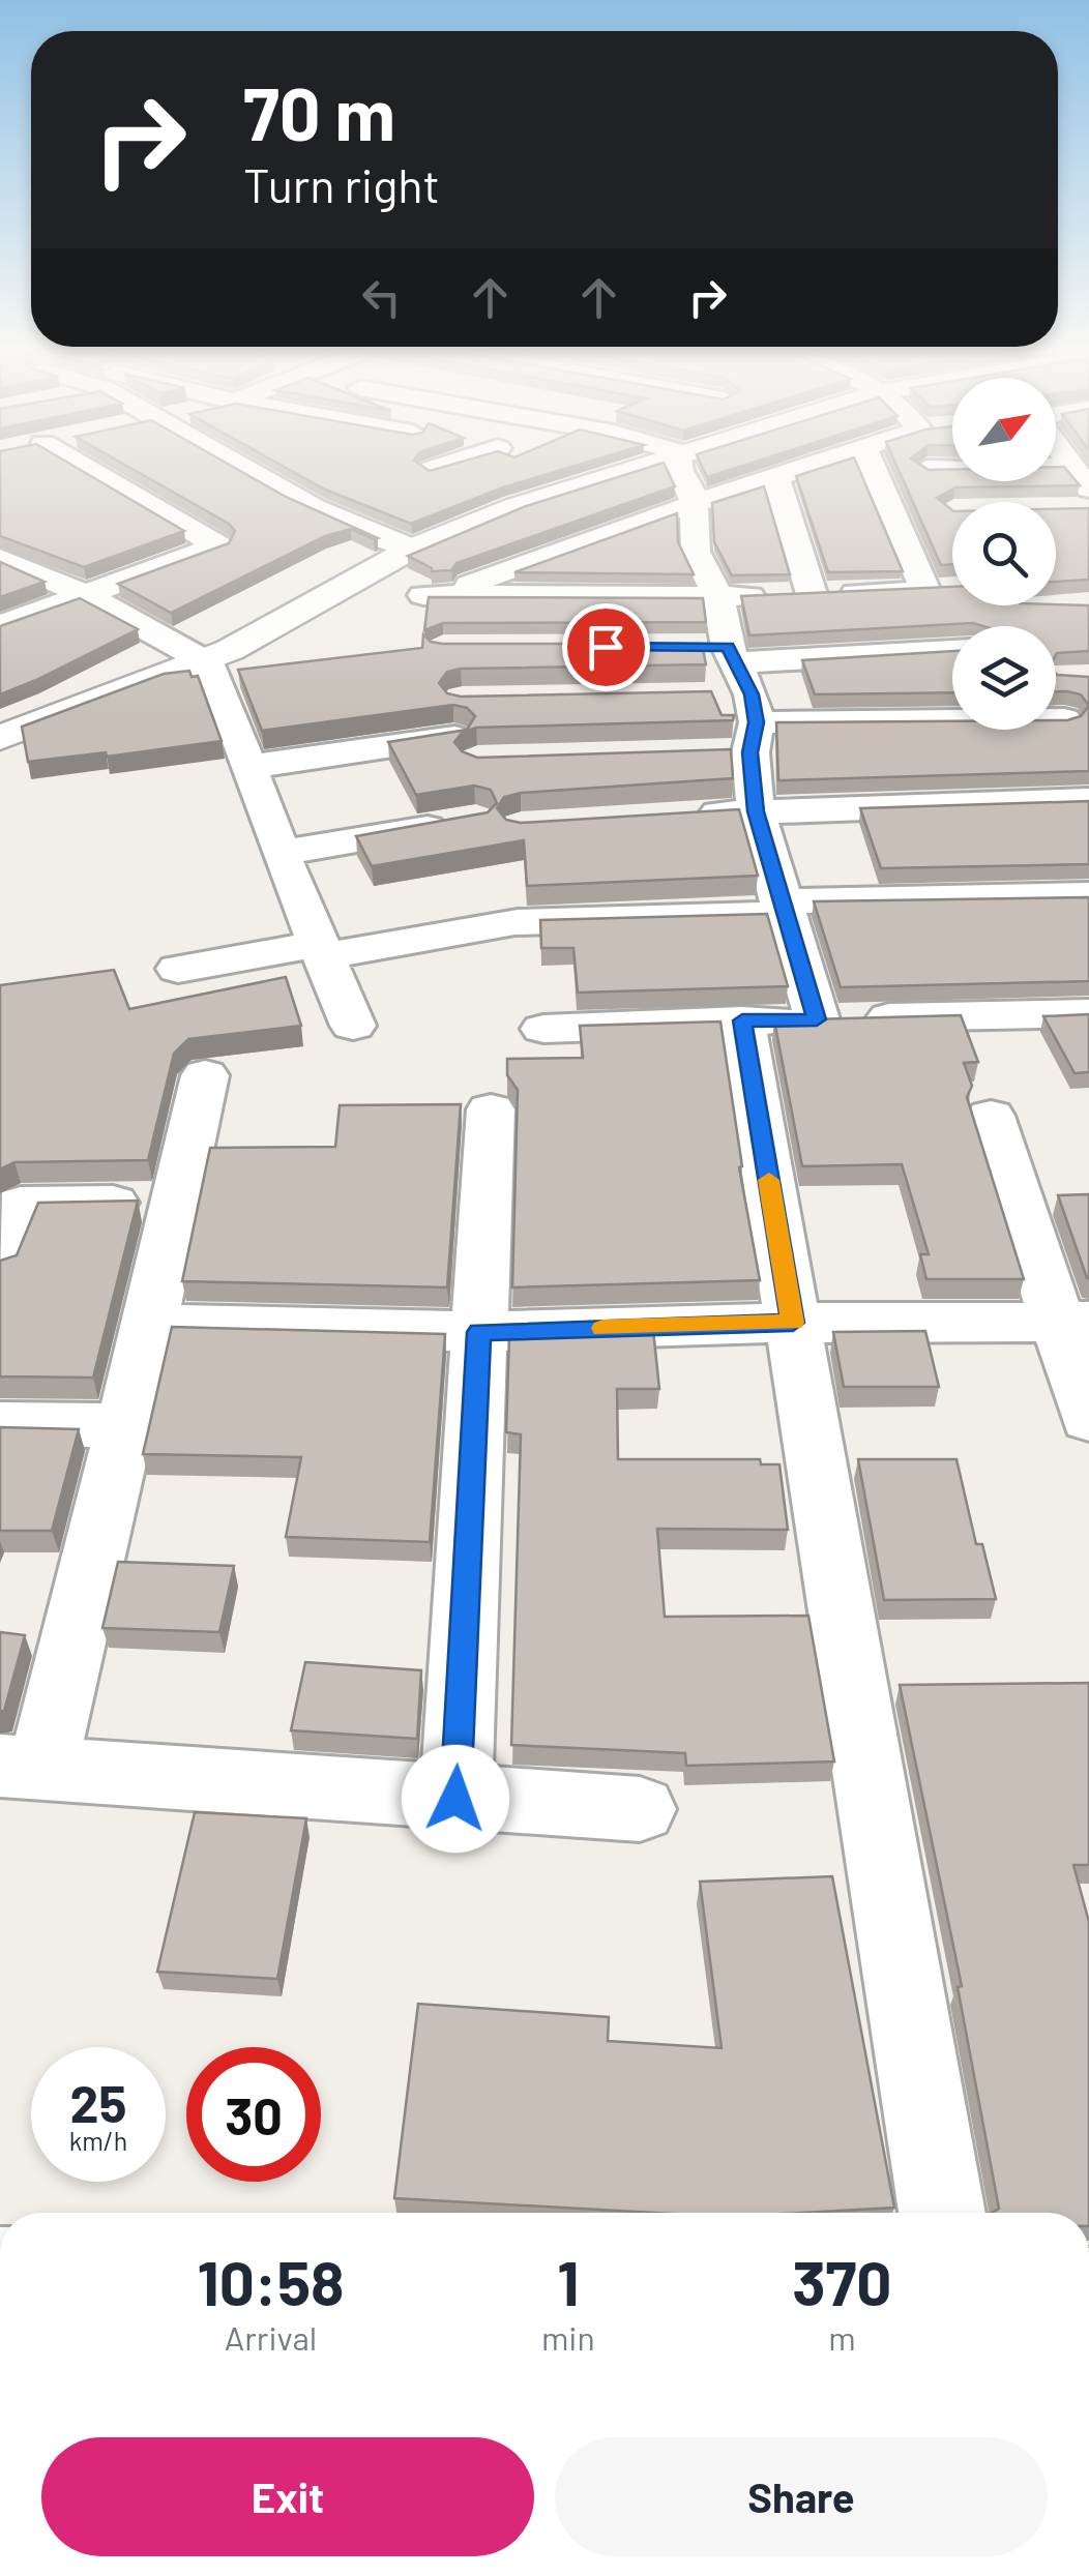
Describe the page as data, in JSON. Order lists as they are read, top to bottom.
{
  "north": "top right",
  "page": {
    "turn": ["70 m", "Turn right"],
    "speed": "25 km/h",
    "limit": "30",
    "eta": [
      "10:58",
      "Arrival",
      "1",
      "min",
      "370",
      "m"
    ],
    "buttons": ["Exit", "Share"]
  }
}
